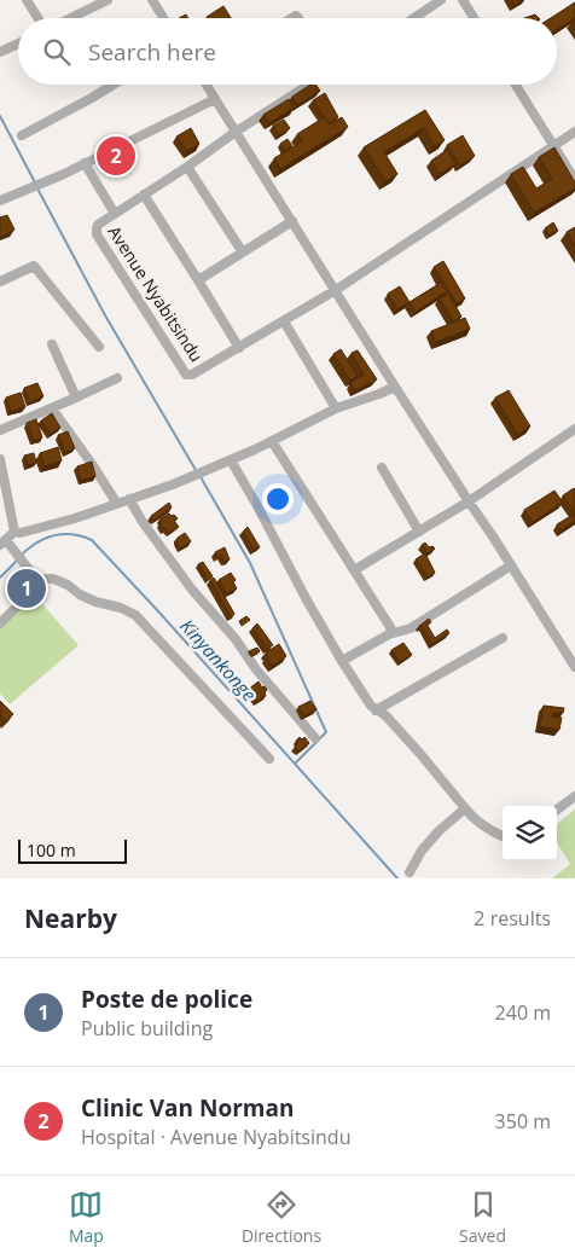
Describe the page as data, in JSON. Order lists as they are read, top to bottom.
{
  "streets": {
    "street": ["Avenue Nyabitsindu"]
  },
  "water": ["Kinyankonge"],
  "scale_bar": "100 m",
  "page": {
    "search": "Search here",
    "pins": ["2", "1"],
    "scale": "100 m",
    "heading": ["Nearby", "2 results"],
    "list": [
      {
        "mark": "1",
        "name": "Poste de police",
        "note": "Public building",
        "value": "240 m"
      },
      {
        "mark": "2",
        "name": "Clinic Van Norman",
        "note": "Hospital · Avenue Nyabitsindu",
        "value": "350 m"
      }
    ],
    "nav": ["Map", "Directions", "Saved"]
  }
}
